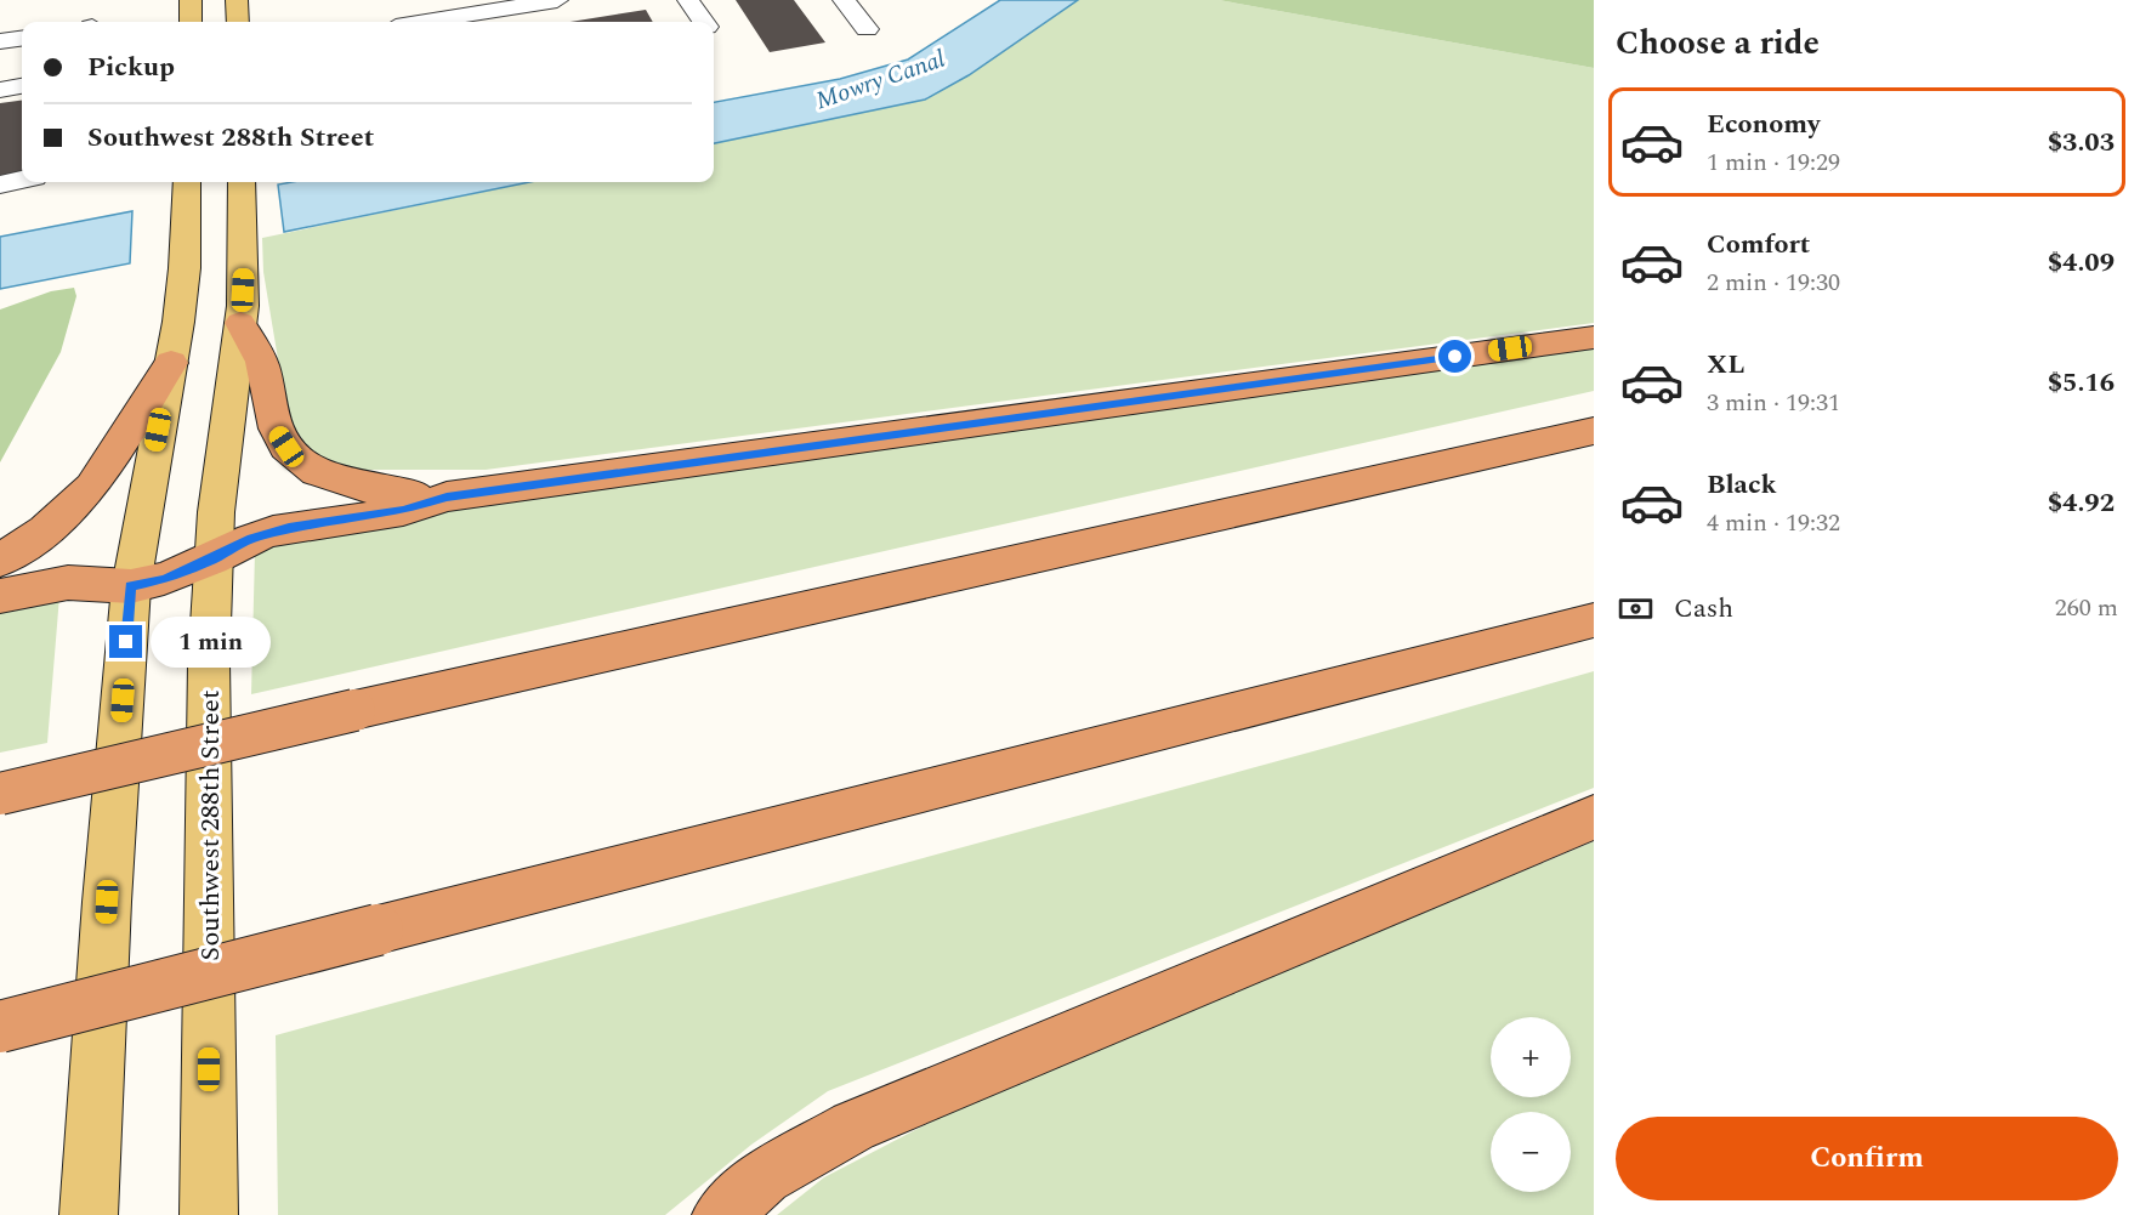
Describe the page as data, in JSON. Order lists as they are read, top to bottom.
{
  "streets": {
    "main road": ["Southwest 288th Street"]
  },
  "water": ["Mowry Canal"],
  "page": {
    "heading": "Choose a ride",
    "banner": ["Pickup", "Southwest 288th Street"],
    "list": [
      {
        "name": "Economy",
        "note": "1 min · 19:29",
        "value": "$3.03"
      },
      {
        "name": "Comfort",
        "note": "2 min · 19:30",
        "value": "$4.09"
      },
      {
        "name": "XL",
        "note": "3 min · 19:31",
        "value": "$5.16"
      },
      {
        "name": "Black",
        "note": "4 min · 19:32",
        "value": "$4.92"
      }
    ],
    "pay": ["Cash", "260 m"],
    "bubble": "1 min",
    "map_buttons": ["+", "−"],
    "buttons": "Confirm"
  }
}
